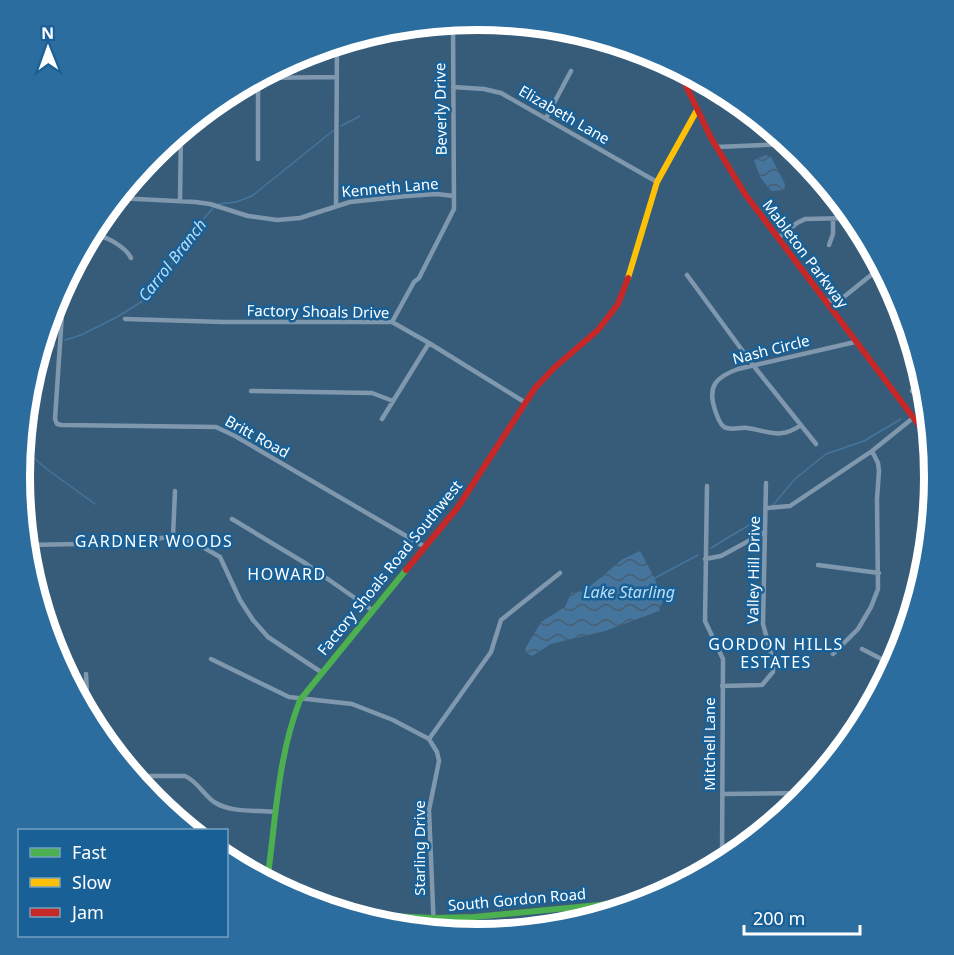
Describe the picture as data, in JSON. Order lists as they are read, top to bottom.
{
  "streets": {
    "street": [
      "Beverly Drive",
      "Elizabeth Lane",
      "Kenneth Lane",
      "Mableton Parkway",
      "Factory Shoals Drive",
      "Nash Circle",
      "Britt Road",
      "Factory Shoals Road Southwest",
      "Valley Hill Drive",
      "Mitchell Lane",
      "Starling Drive",
      "South Gordon Road"
    ]
  },
  "crossings": [
    ["Beverly Drive", "Elizabeth Lane"],
    ["Beverly Drive", "Kenneth Lane"],
    ["Beverly Drive", "Factory Shoals Drive"],
    ["Elizabeth Lane", "Factory Shoals Road Southwest"],
    ["Mableton Parkway", "Nash Circle"],
    ["Mableton Parkway", "Factory Shoals Road Southwest"],
    ["Factory Shoals Drive", "Factory Shoals Road Southwest"],
    ["Britt Road", "Factory Shoals Road Southwest"],
    ["Valley Hill Drive", "Mitchell Lane"],
    ["Starling Drive", "South Gordon Road"]
  ],
  "districts": ["GARDNER WOODS", "HOWARD", "GORDON HILLS ESTATES"],
  "water": ["Carrol Branch", "Lake Starling"],
  "legend": ["Fast", "Slow", "Jam"],
  "scale_bar": "200 m",
  "north": "top"
}
